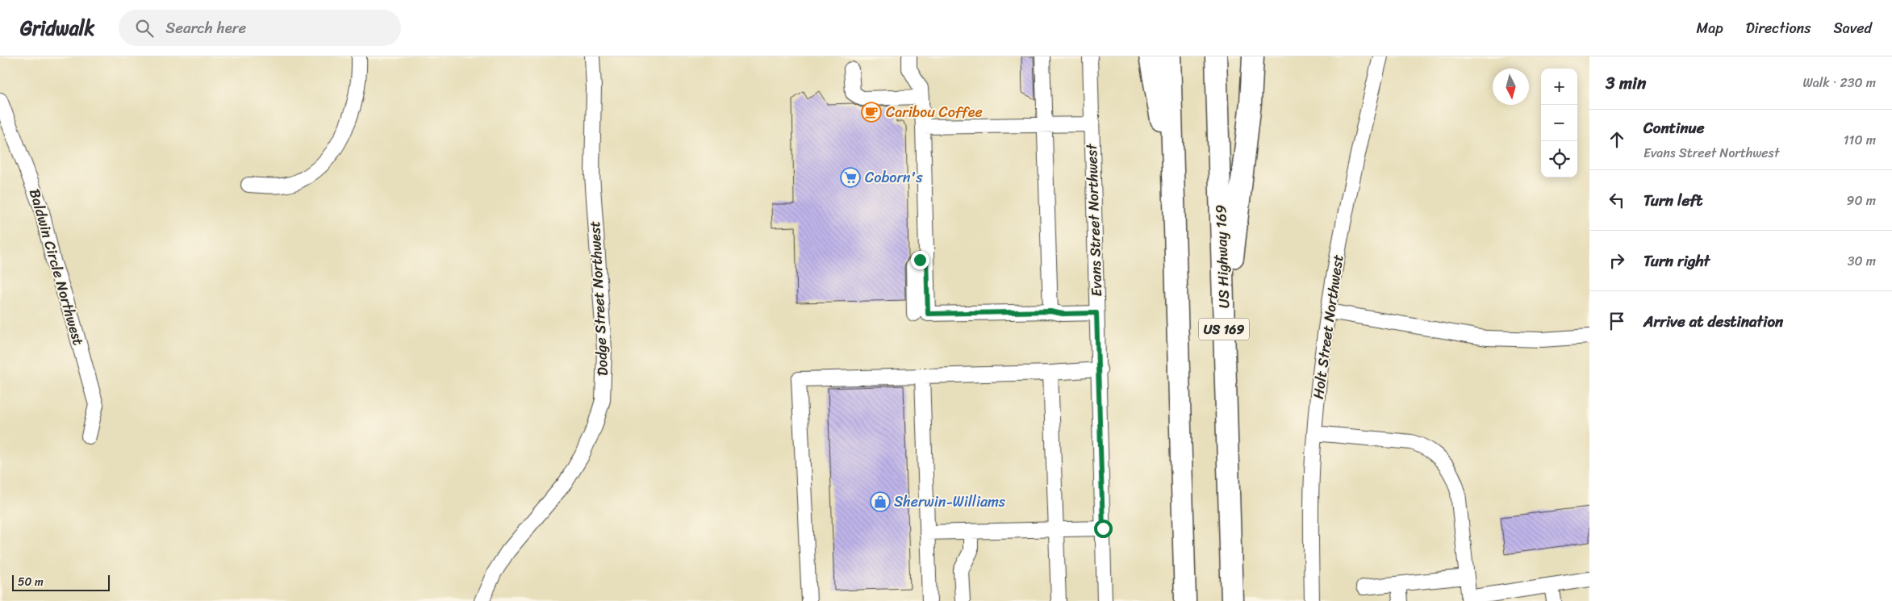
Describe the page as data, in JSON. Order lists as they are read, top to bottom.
{
  "streets": {
    "highway": ["US Highway 169", "US 169"],
    "street": [
      "Evans Street Northwest",
      "Baldwin Circle Northwest",
      "Dodge Street Northwest",
      "Holt Street Northwest"
    ]
  },
  "places": {
    "cafe": ["Caribou Coffee"],
    "supermarket": ["Coborn's"],
    "shop": ["Sherwin-Williams"]
  },
  "scale_bar": "50 m",
  "north": "bottom",
  "page": {
    "header": "Gridwalk",
    "search": "Search here",
    "nav": ["Map", "Directions", "Saved"],
    "heading": ["3 min", "Walk · 230 m"],
    "map_buttons": ["+", "−"],
    "list": [
      ["Continue", "Evans Street Northwest", "110 m"],
      ["Turn left", "90 m"],
      ["Turn right", "30 m"],
      "Arrive at destination"
    ],
    "scale": "50 m"
  }
}
